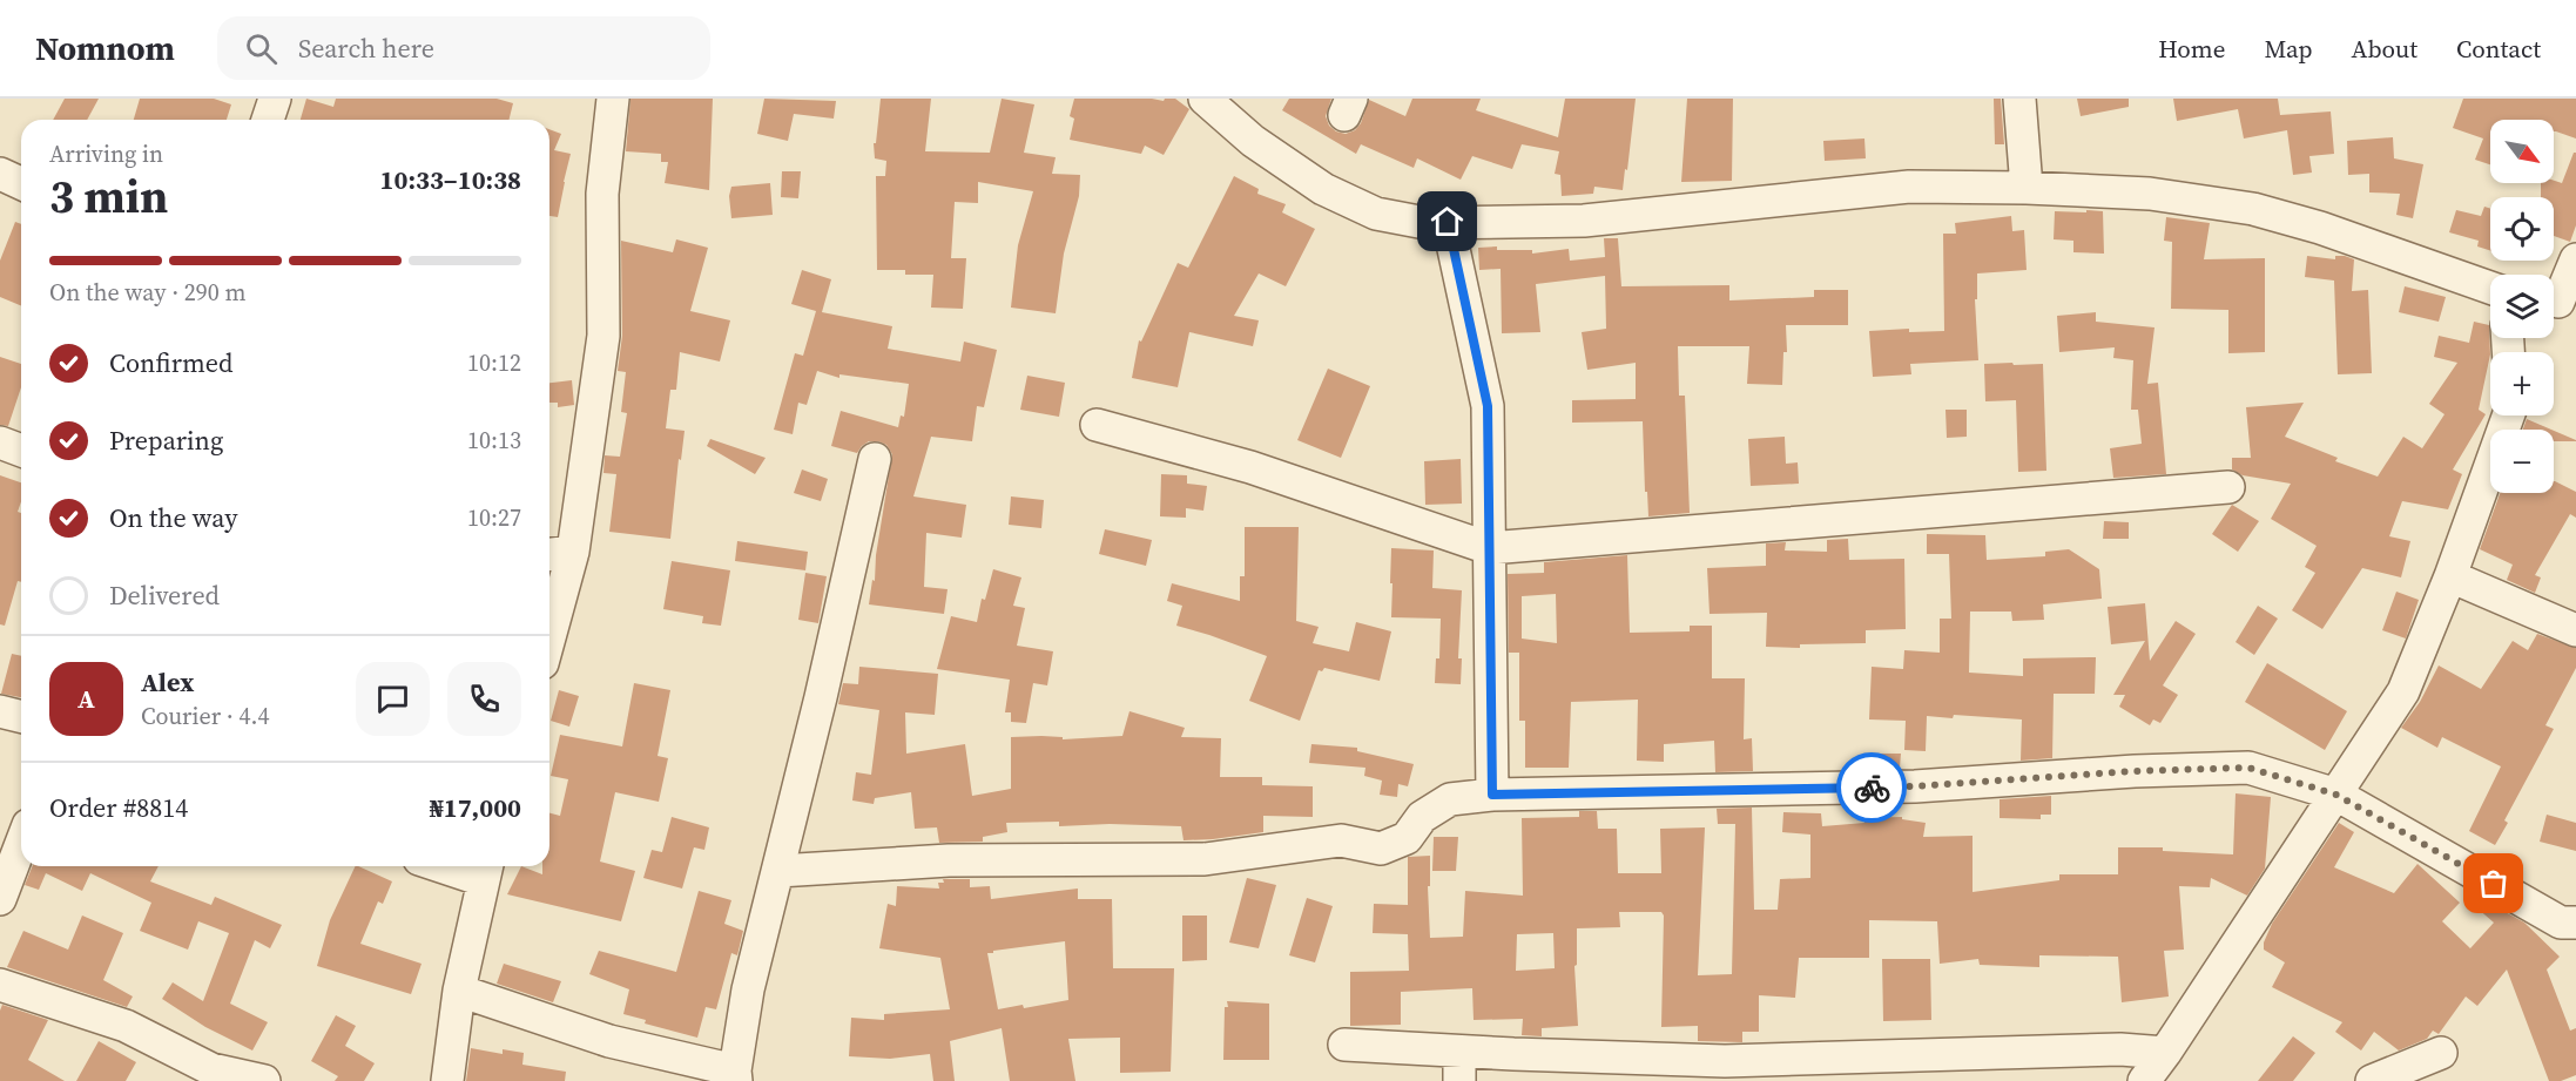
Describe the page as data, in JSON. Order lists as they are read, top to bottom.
{
  "north": "bottom right",
  "page": {
    "header": "Nomnom",
    "search": "Search here",
    "nav": [
      "Home",
      "Map",
      "About",
      "Contact"
    ],
    "map_buttons": ["+", "−"],
    "heading": ["3 min", "Arriving in", "10:33–10:38"],
    "panel": [
      "Alex",
      "Courier · 4.4",
      "Order #8814",
      "₦17,000"
    ],
    "bar": "On the way · 290 m",
    "list": [
      ["Confirmed", "10:12"],
      ["Preparing", "10:13"],
      ["On the way", "10:27"],
      "Delivered"
    ],
    "round": "A"
  }
}
